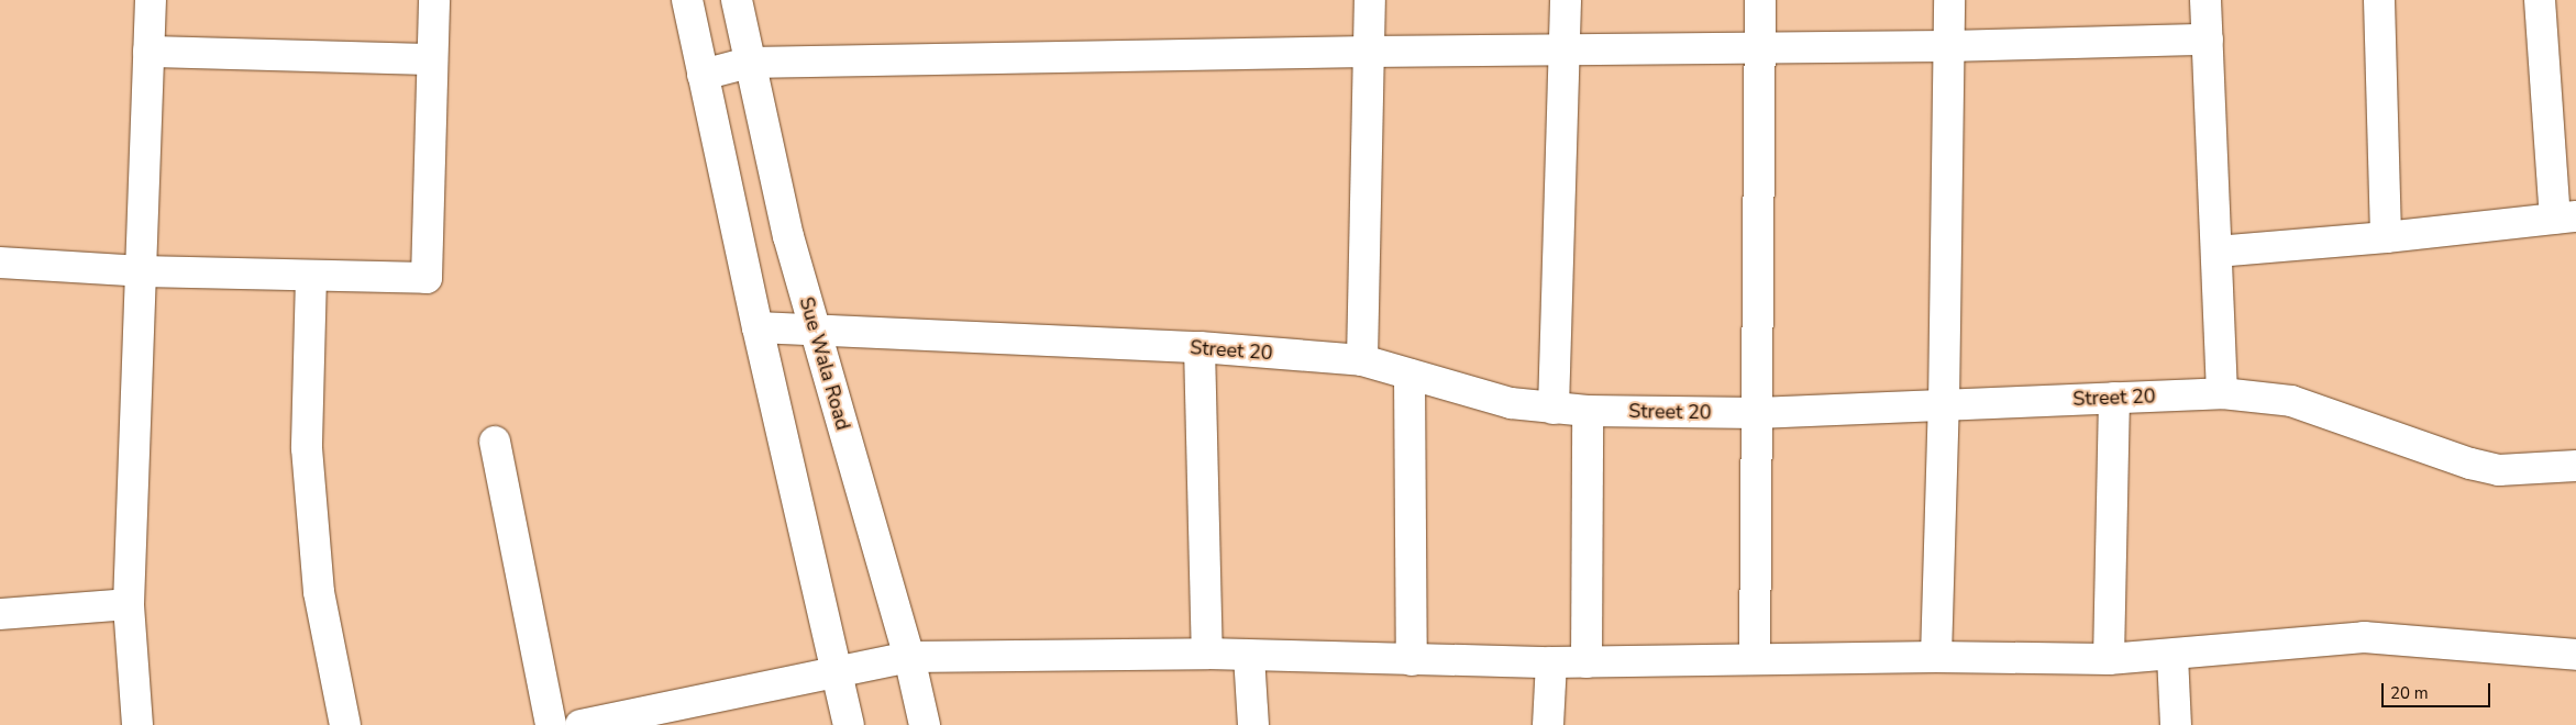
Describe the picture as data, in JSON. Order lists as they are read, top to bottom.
{
  "streets": {
    "street": ["Street 20", "Sue Wala Road"]
  },
  "crossings": [
    ["Street 20", "Sue Wala Road"]
  ],
  "scale_bar": "20 m"
}
